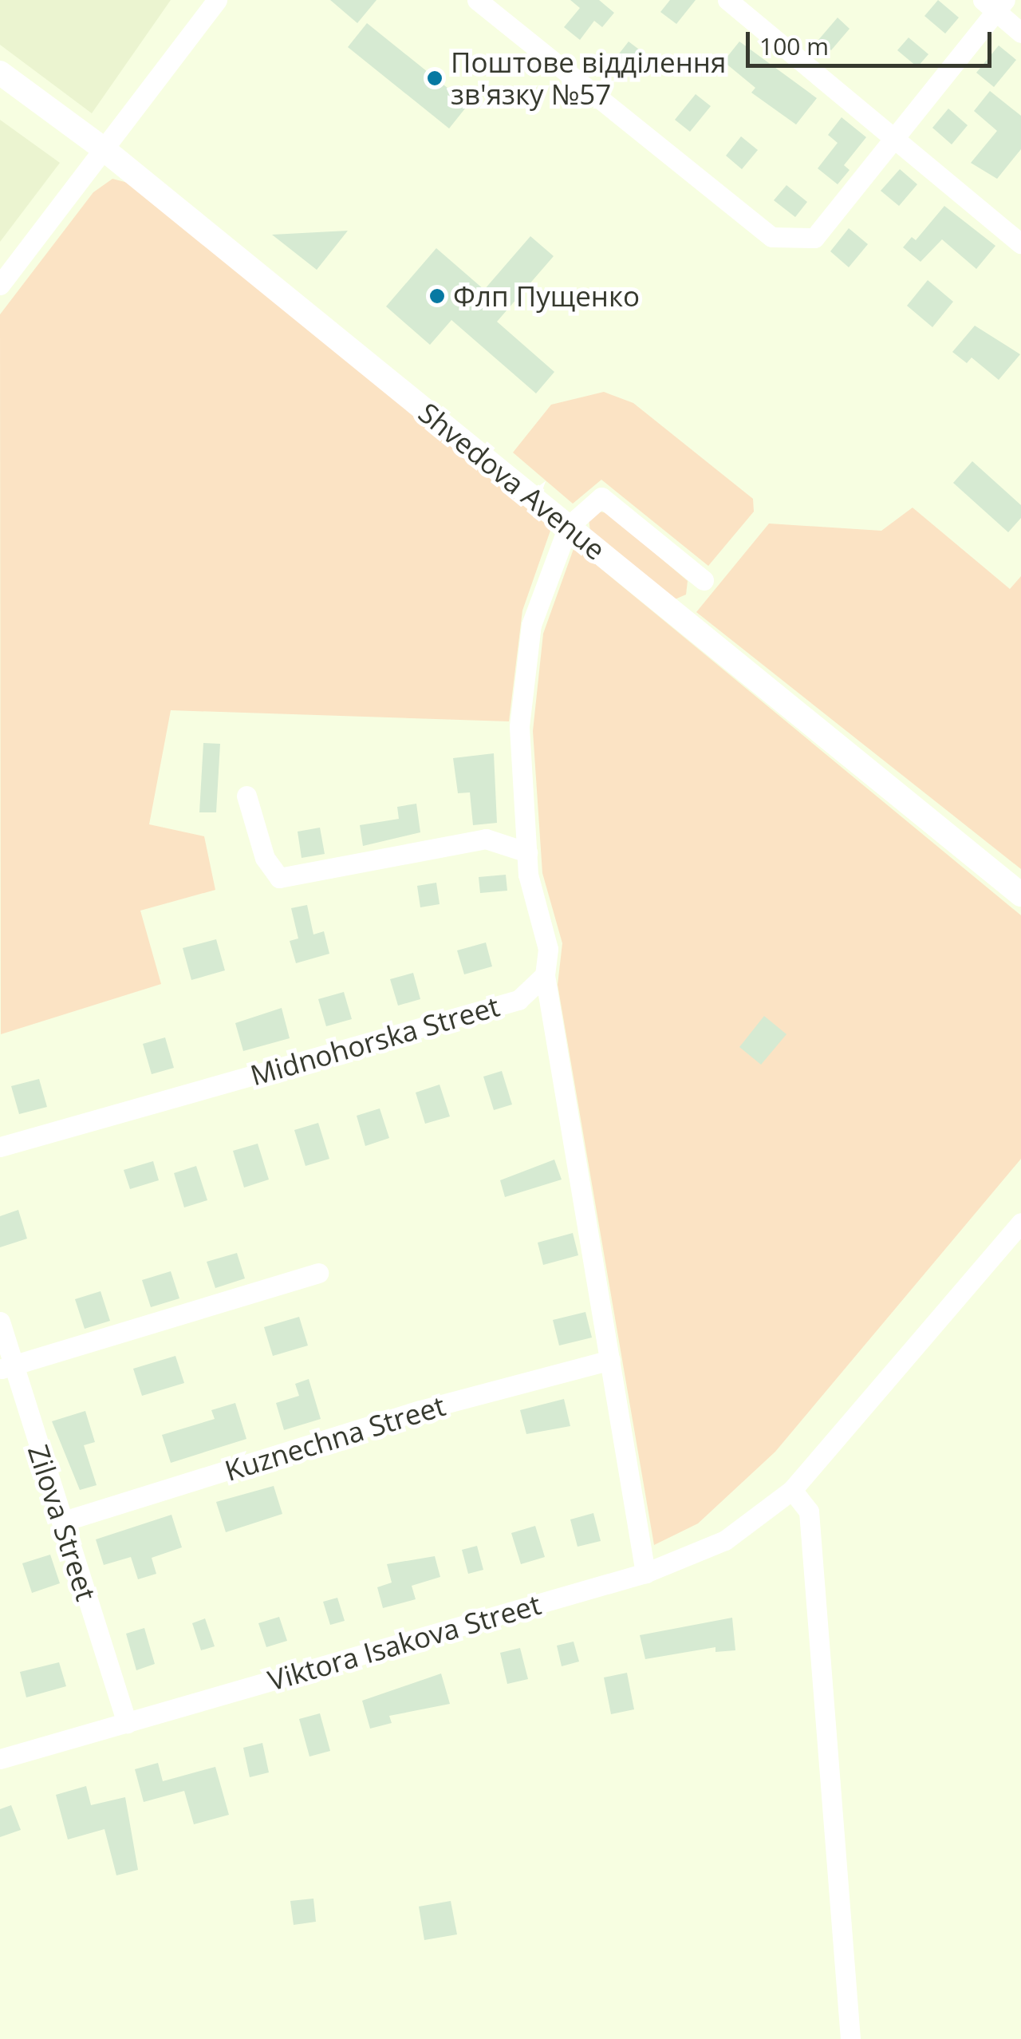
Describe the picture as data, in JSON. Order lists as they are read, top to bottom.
{
  "streets": {
    "street": [
      "Shvedova Avenue",
      "Midnohorska Street",
      "Kuznechna Street",
      "Zilova Street",
      "Viktora Isakova Street"
    ]
  },
  "crossings": [
    ["Kuznechna Street", "Zilova Street"],
    ["Zilova Street", "Viktora Isakova Street"]
  ],
  "places": ["Поштове відділення зв'язку №57", "Флп Пущенко"],
  "scale_bar": "100 m"
}
